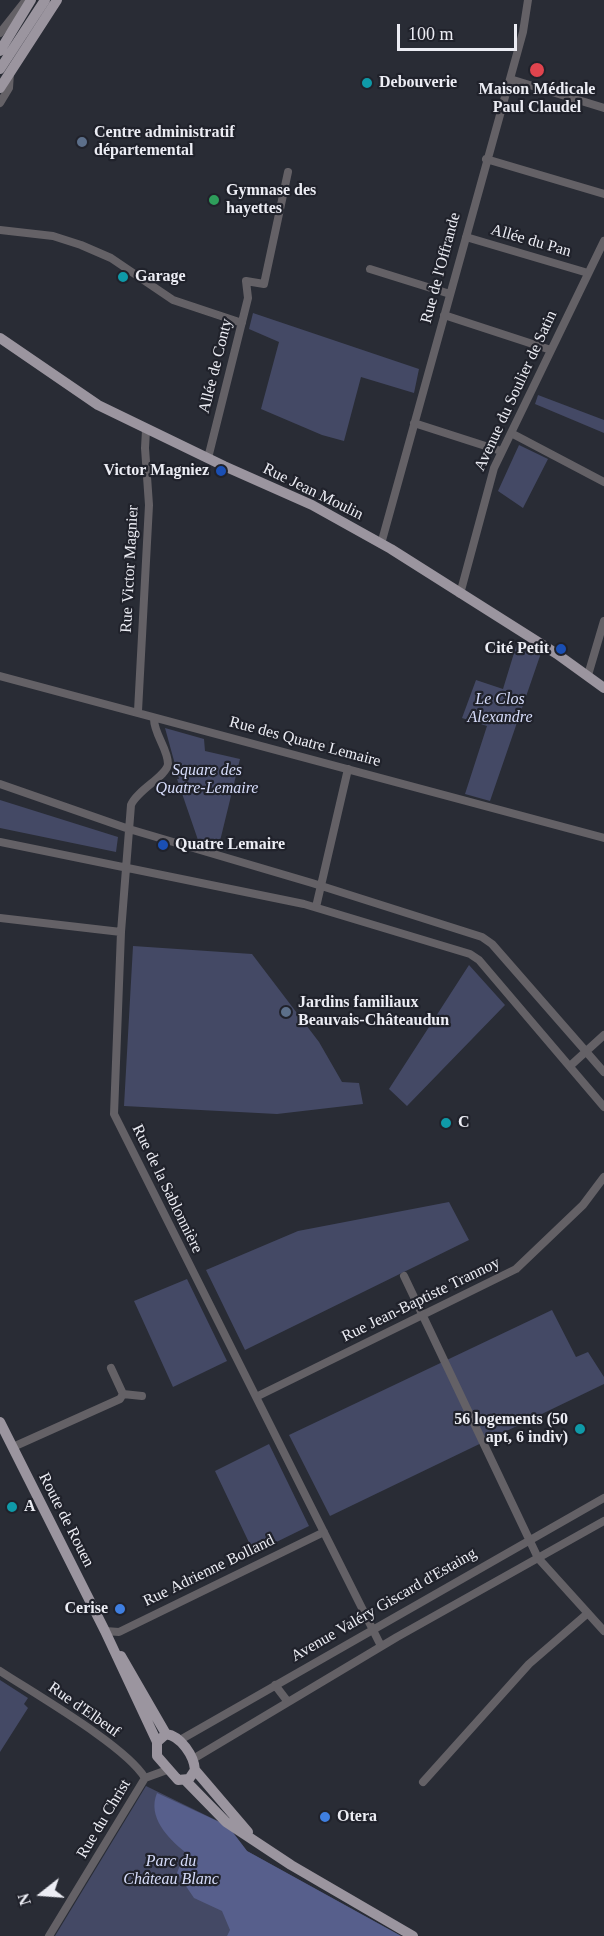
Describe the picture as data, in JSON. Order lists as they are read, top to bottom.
{
  "streets": {
    "main road": ["Rue Jean Moulin", "Route de Rouen"],
    "street": [
      "Allée du Pan",
      "Rue de l'Offrande",
      "Allée de Conty",
      "Avenue du Soulier de Satin",
      "Rue Victor Magnier",
      "Rue des Quatre Lemaire",
      "Rue de la Sablonnière",
      "Rue Jean-Baptiste Trannoy",
      "Rue Adrienne Bolland",
      "Avenue Valéry Giscard d'Estaing",
      "Rue d'Elbeuf",
      "Rue du Christ"
    ]
  },
  "crossings": [
    ["Allée du Pan", "Rue de l'Offrande"],
    ["Allée du Pan", "Avenue du Soulier de Satin"],
    ["Rue de l'Offrande", "Rue Jean Moulin"],
    ["Allée de Conty", "Rue Jean Moulin"],
    ["Avenue du Soulier de Satin", "Rue Jean Moulin"],
    ["Rue Jean Moulin", "Rue Victor Magnier"],
    ["Rue Victor Magnier", "Rue des Quatre Lemaire"],
    ["Rue des Quatre Lemaire", "Rue de la Sablonnière"],
    ["Rue de la Sablonnière", "Rue Jean-Baptiste Trannoy"],
    ["Rue de la Sablonnière", "Rue Adrienne Bolland"],
    ["Rue de la Sablonnière", "Avenue Valéry Giscard d'Estaing"],
    ["Route de Rouen", "Rue Adrienne Bolland"],
    ["Rue d'Elbeuf", "Rue du Christ"]
  ],
  "parks": ["Le Clos Alexandre", "Square des Quatre-Lemaire", "Parc du Château Blanc"],
  "places": [
    "Maison Médicale Paul Claudel",
    "Debouverie",
    "Centre administratif départemental",
    "Gymnase des hayettes",
    "Garage",
    "Victor Magniez",
    "Cité Petit",
    "Quatre Lemaire",
    "Jardins familiaux Beauvais-Châteaudun",
    "C",
    "56 logements (50 apt, 6 indiv)",
    "A",
    "Cerise",
    "Otera"
  ],
  "scale_bar": "100 m",
  "north": "left"
}
